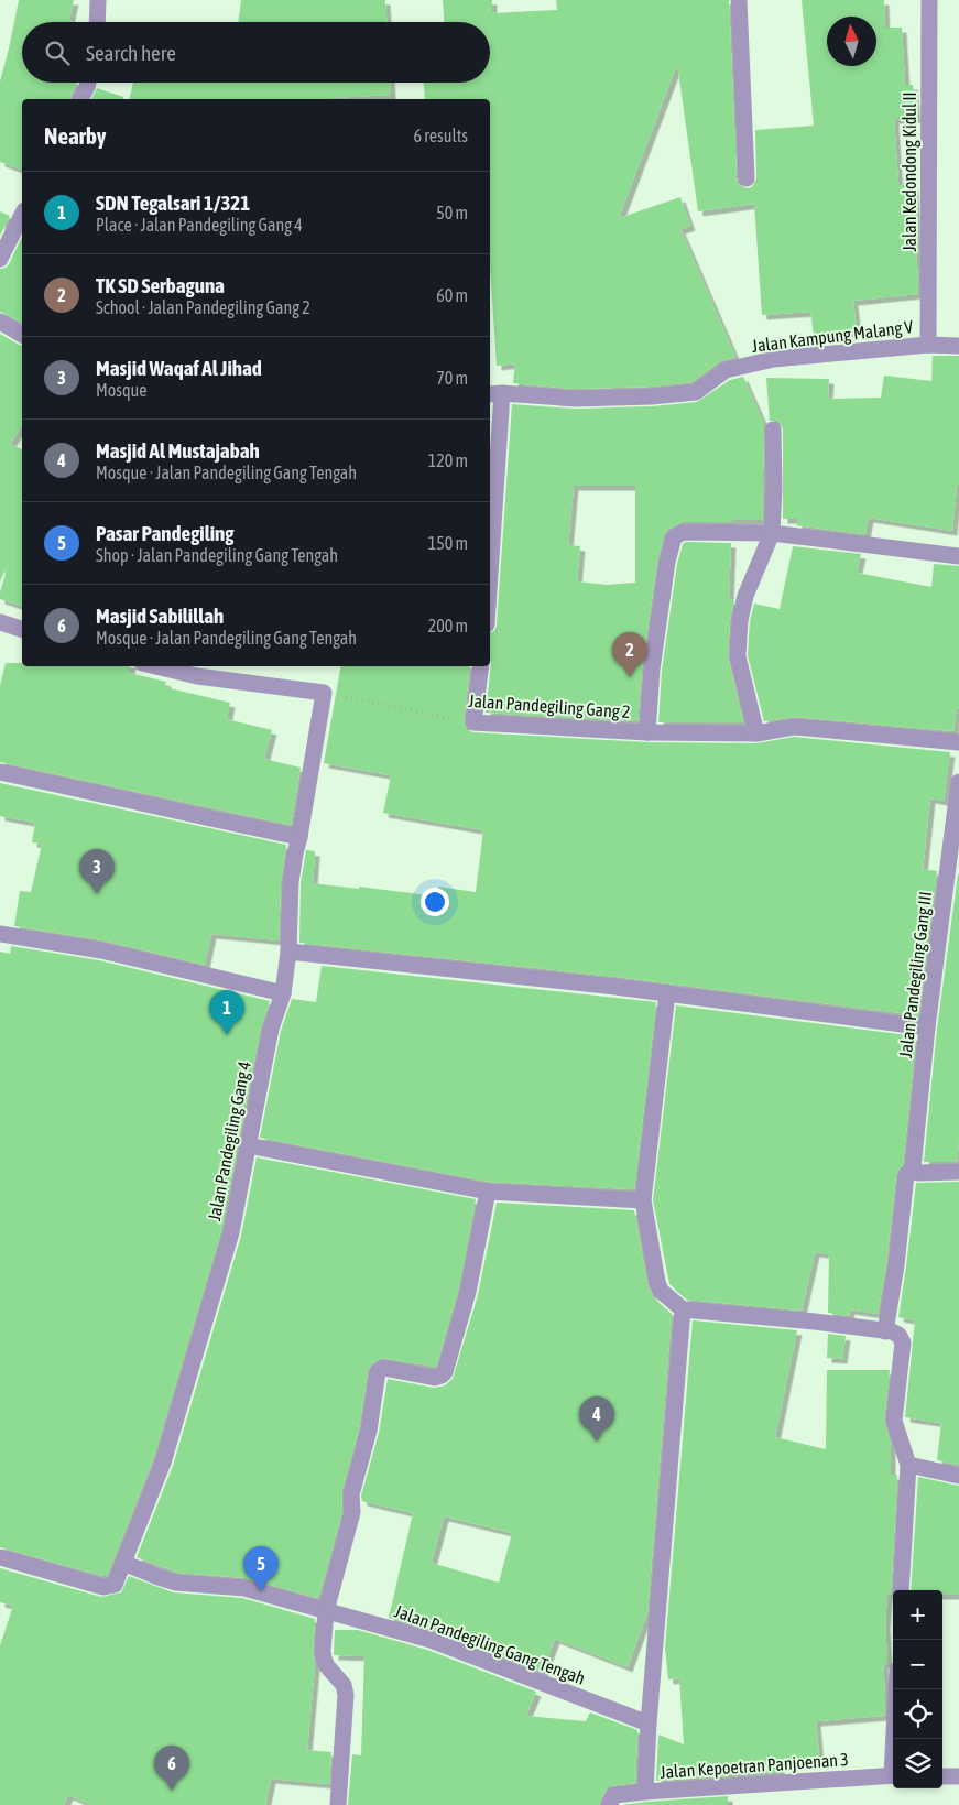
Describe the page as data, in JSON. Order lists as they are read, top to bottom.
{
  "streets": {
    "street": [
      "Jalan Kedondong Kidul II",
      "Jalan Kampung Malang V",
      "Jalan Pandegiling Gang 2",
      "Jalan Pandegiling Gang III",
      "Jalan Pandegiling Gang 4",
      "Jalan Pandegiling Gang Tengah",
      "Jalan Kepoetran Panjoenan 3"
    ]
  },
  "crossings": [
    ["Jalan Kedondong Kidul II", "Jalan Kampung Malang V"],
    ["Jalan Pandegiling Gang 2", "Jalan Pandegiling Gang 4"],
    ["Jalan Pandegiling Gang 4", "Jalan Pandegiling Gang Tengah"]
  ],
  "north": "top",
  "page": {
    "search": "Search here",
    "heading": ["Nearby", "6 results"],
    "list": [
      {
        "mark": "1",
        "name": "SDN Tegalsari 1/321",
        "note": "Place · Jalan Pandegiling Gang 4",
        "value": "50 m"
      },
      {
        "mark": "2",
        "name": "TK SD Serbaguna",
        "note": "School · Jalan Pandegiling Gang 2",
        "value": "60 m"
      },
      {
        "mark": "3",
        "name": "Masjid Waqaf Al Jihad",
        "note": "Mosque",
        "value": "70 m"
      },
      {
        "mark": "4",
        "name": "Masjid Al Mustajabah",
        "note": "Mosque · Jalan Pandegiling Gang Tengah",
        "value": "120 m"
      },
      {
        "mark": "5",
        "name": "Pasar Pandegiling",
        "note": "Shop · Jalan Pandegiling Gang Tengah",
        "value": "150 m"
      },
      {
        "mark": "6",
        "name": "Masjid Sabilillah",
        "note": "Mosque · Jalan Pandegiling Gang Tengah",
        "value": "200 m"
      }
    ],
    "pins": [
      "2",
      "3",
      "1",
      "4",
      "5",
      "6"
    ],
    "map_buttons": ["+", "−"]
  }
}
